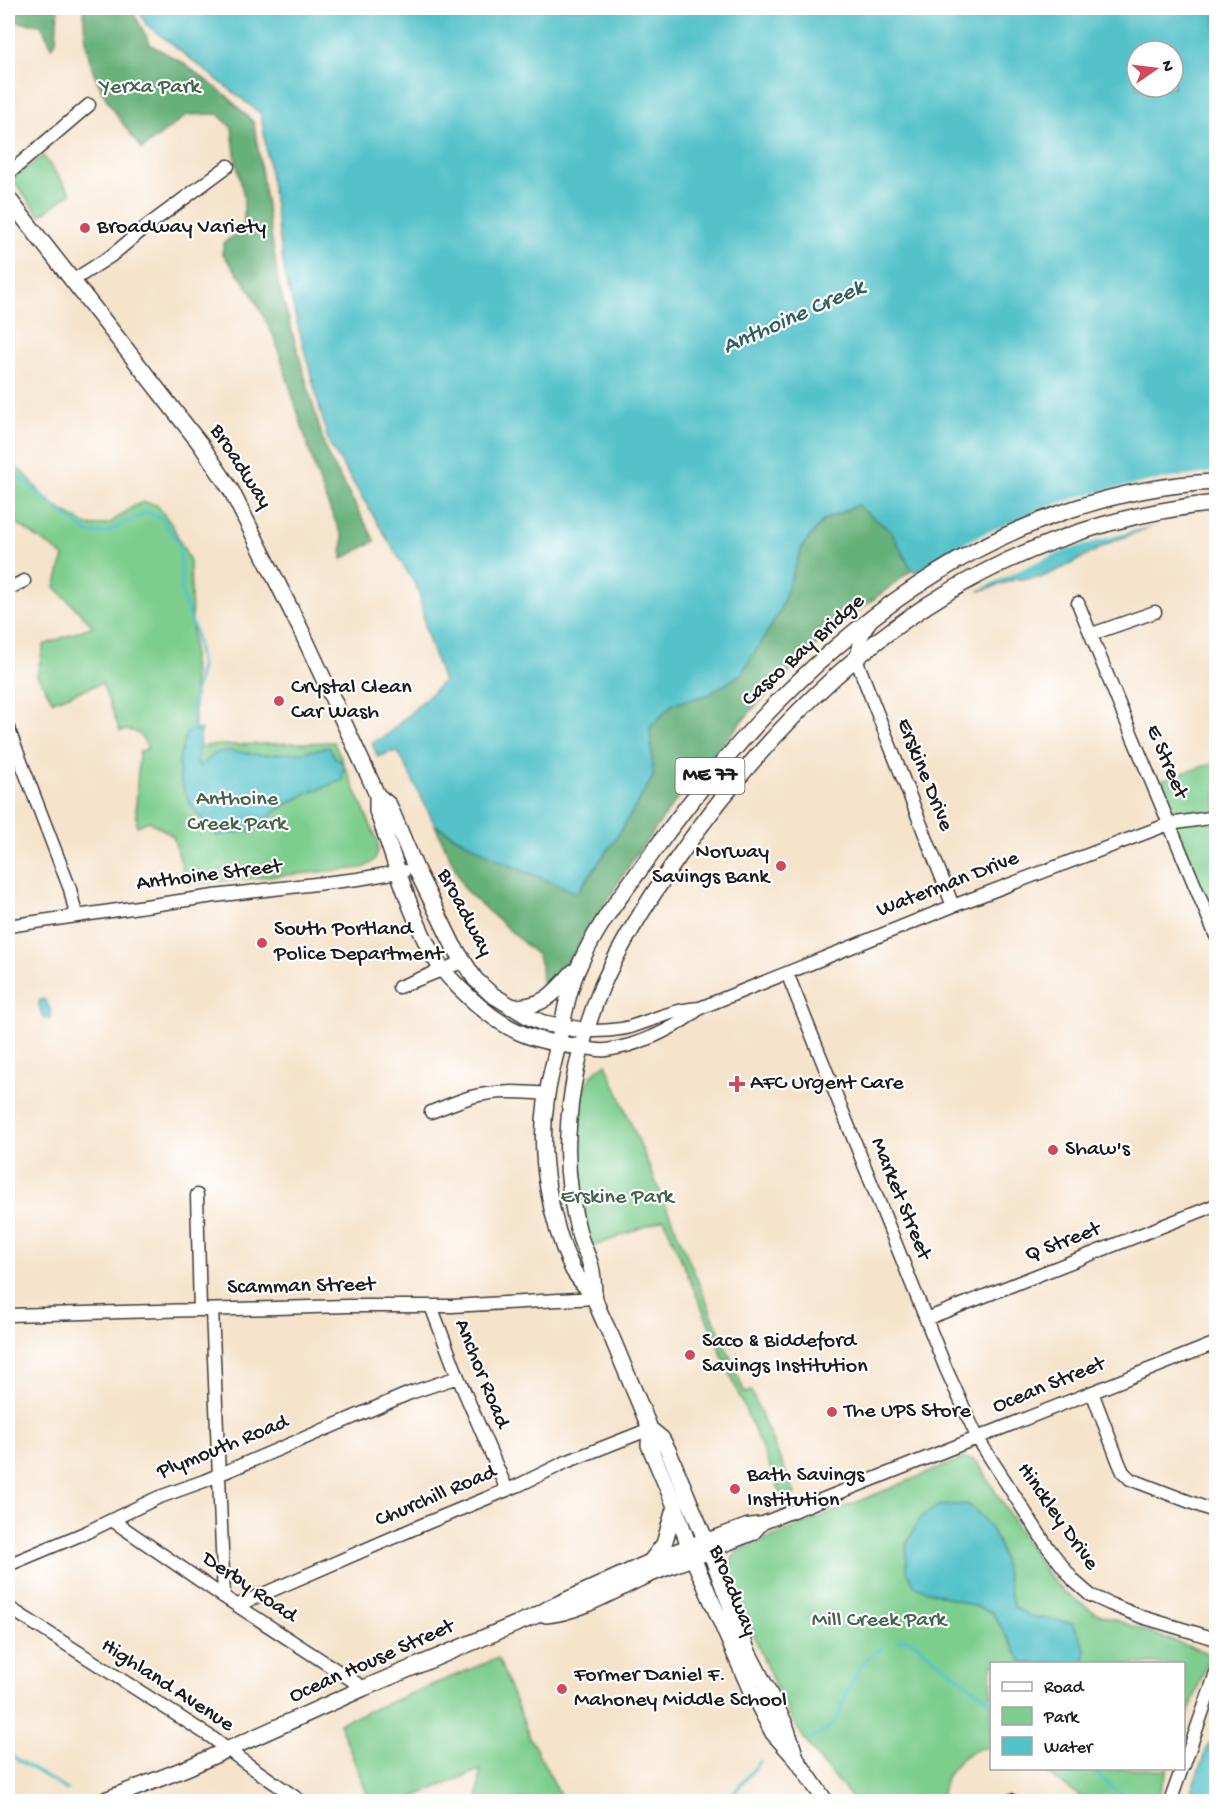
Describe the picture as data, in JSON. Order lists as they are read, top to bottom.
{
  "streets": {
    "main road": [
      "Broadway",
      "Casco Bay Bridge",
      "ME 77",
      "Waterman Drive",
      "Ocean House Street"
    ],
    "street": [
      "E Street",
      "Erskine Drive",
      "Anthoine Street",
      "Market Street",
      "Q Street",
      "Scamman Street",
      "Anchor Road",
      "Ocean Street",
      "Plymouth Road",
      "Churchill Road",
      "Hinckley Drive",
      "Derby Road",
      "Highland Avenue"
    ]
  },
  "crossings": [
    ["Broadway", "Casco Bay Bridge"],
    ["Broadway", "Anthoine Street"],
    ["Broadway", "Waterman Drive"],
    ["Broadway", "Scamman Street"],
    ["Broadway", "Ocean Street"],
    ["Broadway", "Churchill Road"],
    ["Broadway", "Ocean House Street"],
    ["Casco Bay Bridge", "Erskine Drive"],
    ["Casco Bay Bridge", "Waterman Drive"],
    ["E Street", "Waterman Drive"],
    ["Erskine Drive", "Waterman Drive"],
    ["Waterman Drive", "Market Street"],
    ["Market Street", "Q Street"],
    ["Market Street", "Ocean Street"],
    ["Market Street", "Hinckley Drive"],
    ["Scamman Street", "Anchor Road"],
    ["Anchor Road", "Plymouth Road"],
    ["Anchor Road", "Churchill Road"],
    ["Ocean Street", "Hinckley Drive"],
    ["Ocean Street", "Ocean House Street"],
    ["Plymouth Road", "Derby Road"],
    ["Churchill Road", "Derby Road"],
    ["Derby Road", "Ocean House Street"],
    ["Ocean House Street", "Highland Avenue"]
  ],
  "water": ["Anthoine Creek"],
  "parks": [
    "Yerxa Park",
    "Anthoine Creek Park",
    "Erskine Park",
    "Mill Creek Park"
  ],
  "places": {
    "other": [
      "Broadway Variety",
      "Crystal Clean Car Wash",
      "Norway Savings Bank",
      "South Portland Police Department",
      "Shaw's",
      "Saco & Biddeford Savings Institution",
      "The UPS Store",
      "Bath Savings Institution",
      "Former Daniel F. Mahoney Middle School"
    ],
    "health": ["AFC Urgent Care"]
  },
  "legend": ["Road", "Park", "Water"],
  "north": "right"
}
